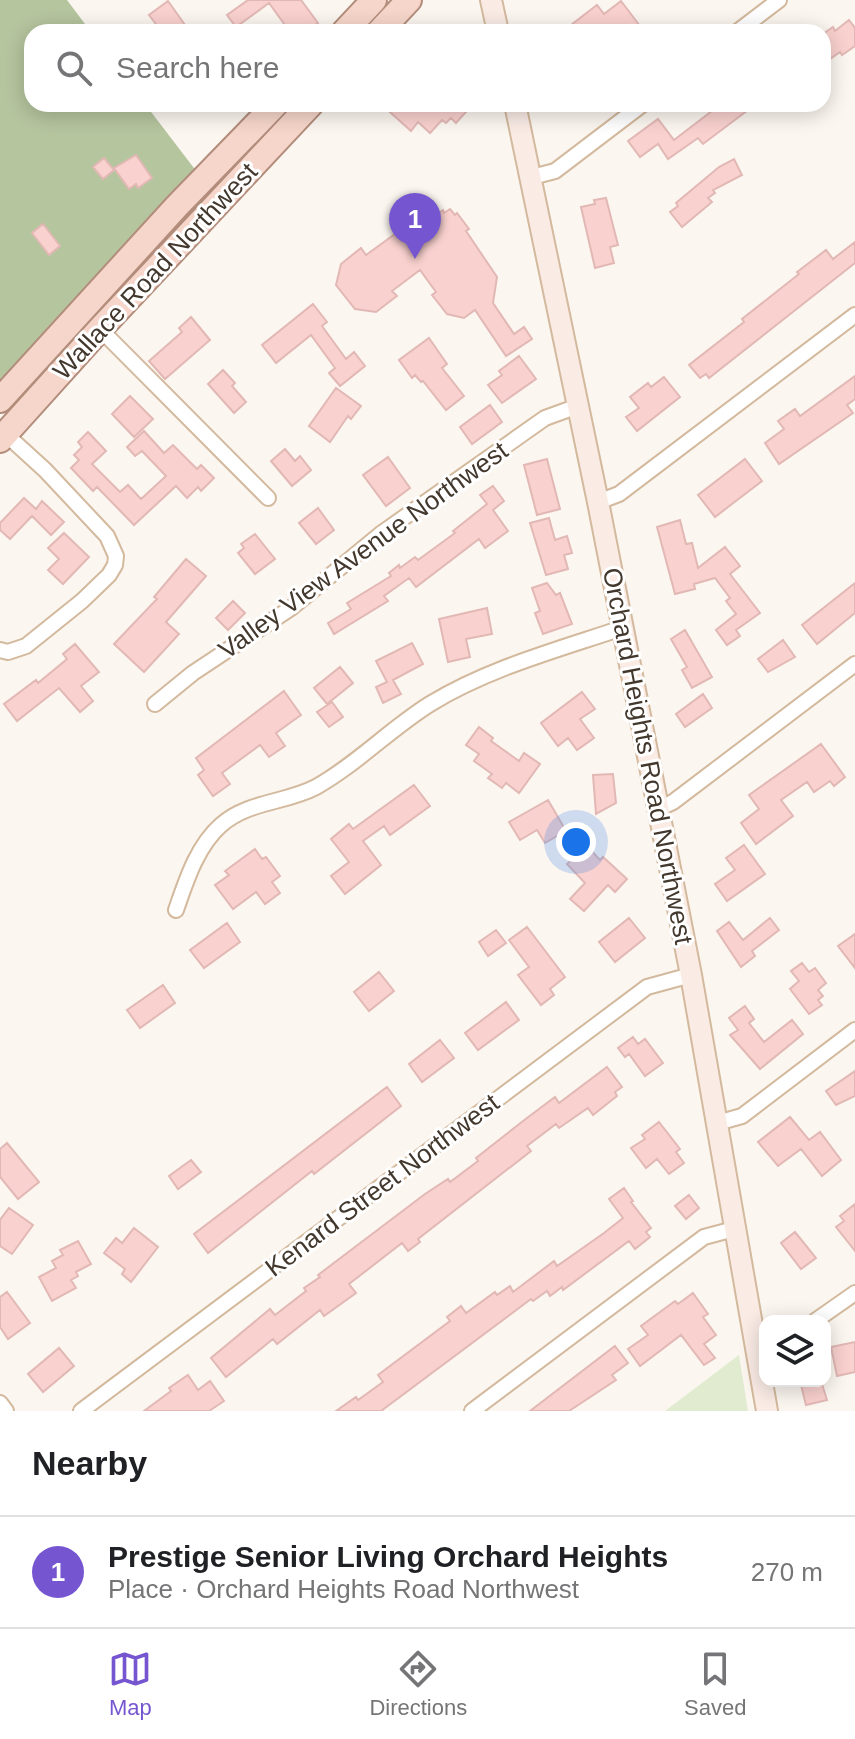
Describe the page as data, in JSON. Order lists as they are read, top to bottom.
{
  "streets": {
    "main road": ["Wallace Road Northwest", "Orchard Heights Road Northwest"],
    "street": ["Valley View Avenue Northwest", "Kenard Street Northwest"]
  },
  "crossings": [
    ["Valley View Avenue Northwest", "Orchard Heights Road Northwest"],
    ["Orchard Heights Road Northwest", "Kenard Street Northwest"]
  ],
  "page": {
    "search": "Search here",
    "pins": "1",
    "heading": "Nearby",
    "list": [
      {
        "mark": "1",
        "name": "Prestige Senior Living Orchard Heights",
        "note": "Place · Orchard Heights Road Northwest",
        "value": "270 m"
      }
    ],
    "nav": ["Map", "Directions", "Saved"]
  }
}
